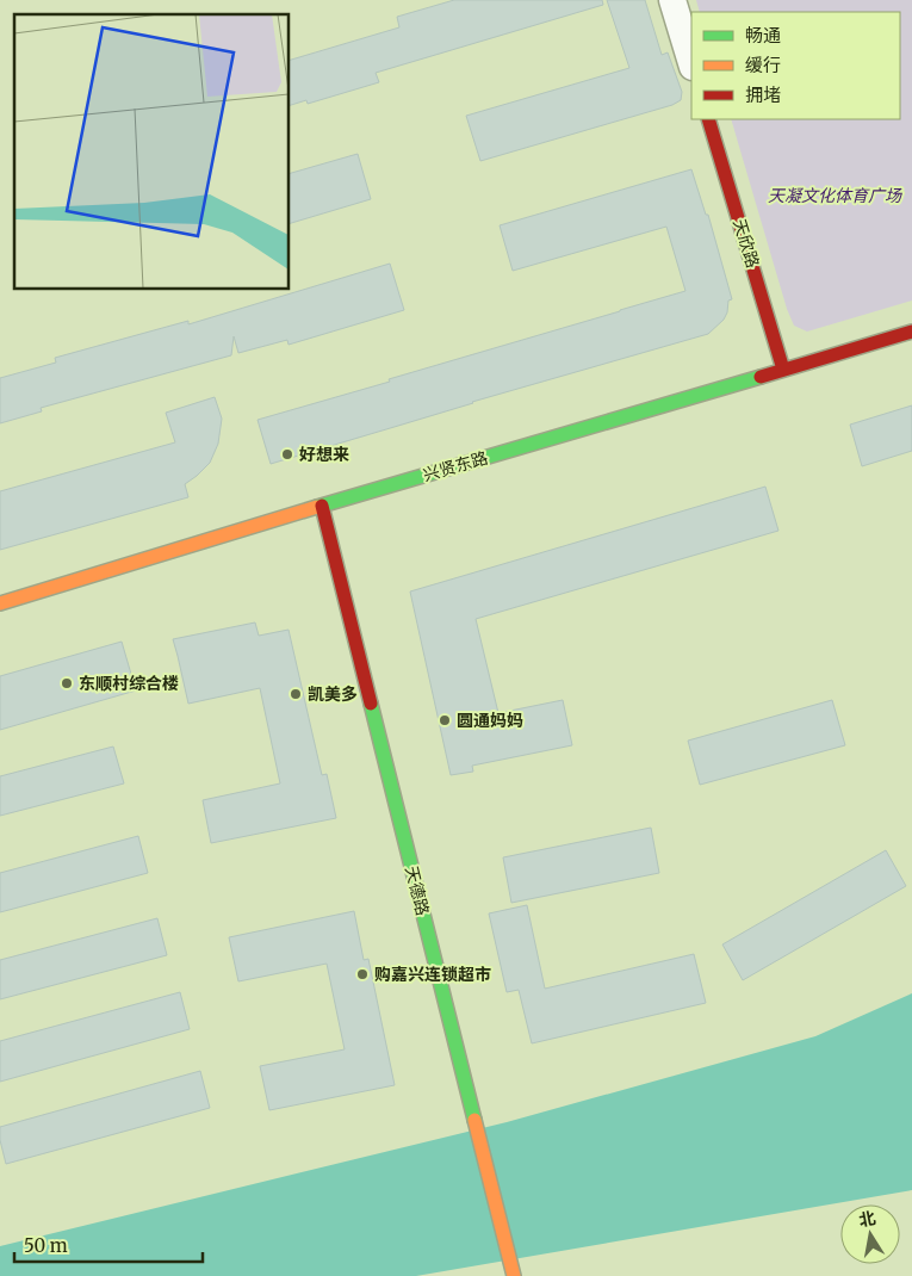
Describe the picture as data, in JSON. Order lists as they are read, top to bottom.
{
  "streets": {
    "street": ["天欣路", "兴贤东路", "天德路"]
  },
  "crossings": [
    ["天欣路", "兴贤东路"],
    ["兴贤东路", "天德路"]
  ],
  "parks": ["天凝文化体育广场"],
  "places": [
    "好想来",
    "东顺村综合楼",
    "凯美多",
    "圆通妈妈",
    "购嘉兴连锁超市"
  ],
  "legend": ["畅通", "缓行", "拥堵"],
  "scale_bar": "50 m",
  "north": "top"
}
